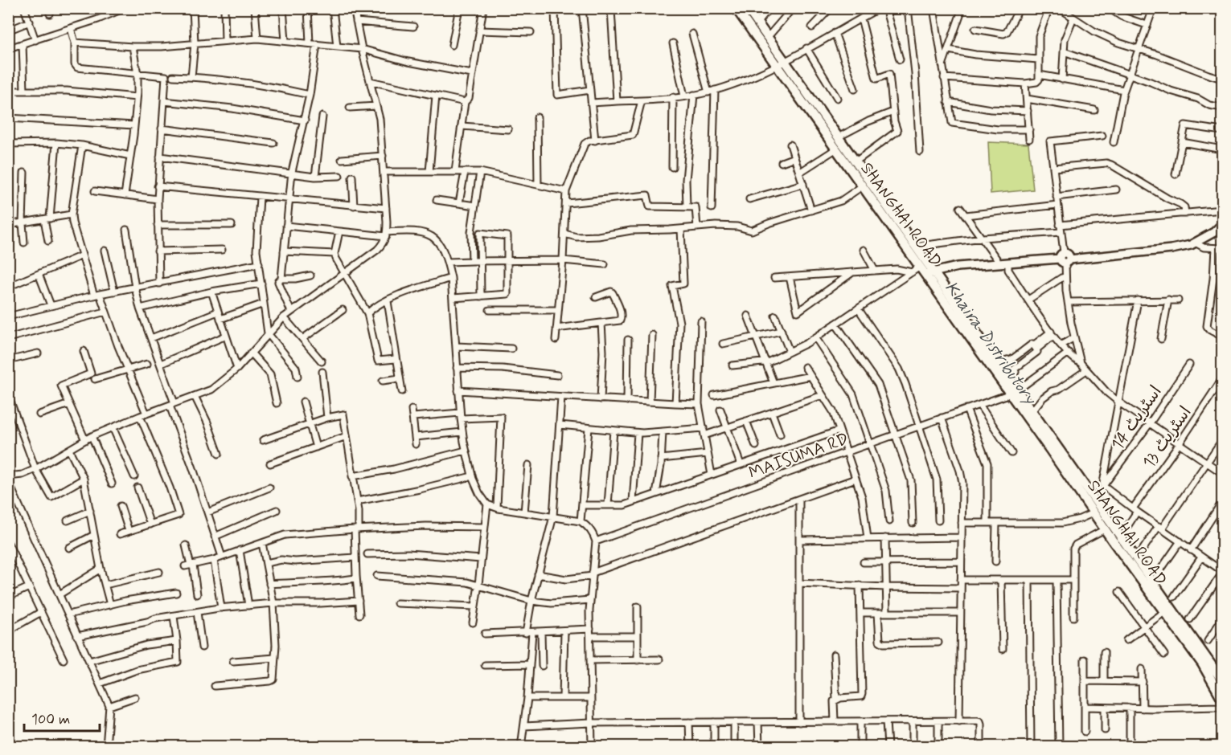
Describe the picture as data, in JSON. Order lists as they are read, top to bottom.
{
  "streets": {
    "main road": ["SHANGHAI ROAD"],
    "street": ["اسٹریٹ 14", "اسٹریٹ 13", "MAISUMA RD"]
  },
  "crossings": [
    ["SHANGHAI ROAD", "MAISUMA RD"]
  ],
  "water": ["Khaira Distributory"],
  "scale_bar": "100 m"
}
